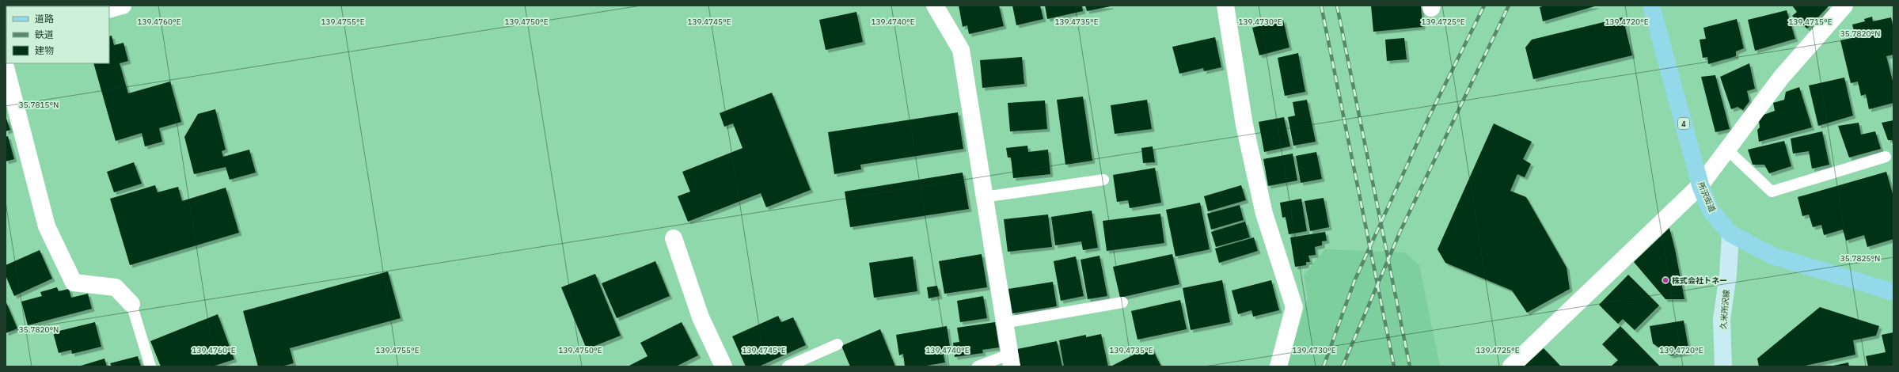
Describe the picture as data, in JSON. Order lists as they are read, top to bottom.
{
  "streets": {
    "main road": ["4", "所沢街道", "久米所沢線"]
  },
  "crossings": [
    ["所沢街道", "久米所沢線"]
  ],
  "places": ["株式会社トネー"],
  "legend": ["道路", "鉄道", "建物"],
  "coordinates": [
    "139.4760°E",
    "139.4755°E",
    "139.4750°E",
    "139.4745°E",
    "139.4740°E",
    "139.4735°E",
    "139.4730°E",
    "139.4725°E",
    "139.4720°E",
    "139.4715°E",
    "35.7820°N",
    "35.7815°N",
    "35.7825°N"
  ]
}
